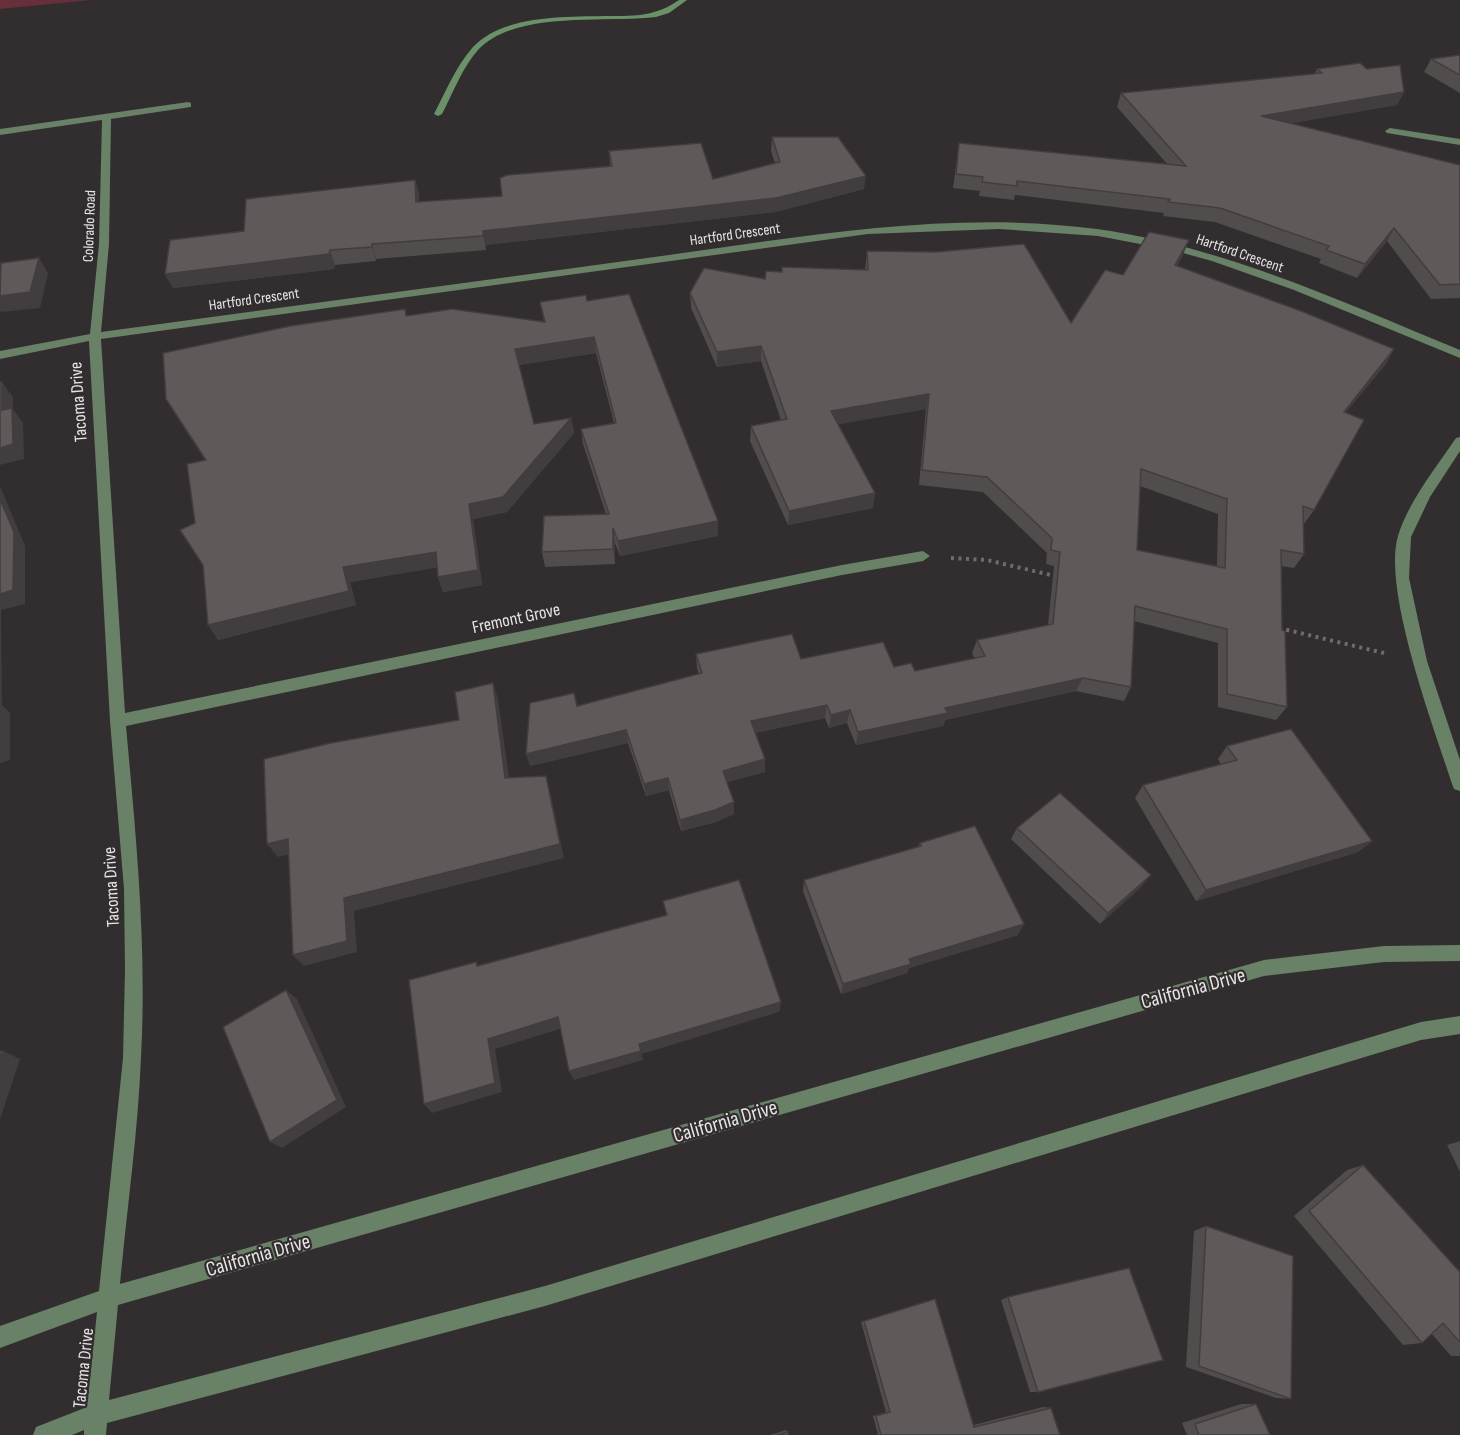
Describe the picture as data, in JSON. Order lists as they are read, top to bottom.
{
  "streets": {
    "street": [
      "Colorado Road",
      "Hartford Crescent",
      "Tacoma Drive",
      "Fremont Grove",
      "California Drive"
    ]
  },
  "crossings": [
    ["Colorado Road", "Hartford Crescent"],
    ["Colorado Road", "Tacoma Drive"],
    ["Hartford Crescent", "Tacoma Drive"],
    ["Tacoma Drive", "Fremont Grove"],
    ["Tacoma Drive", "California Drive"]
  ]
}
